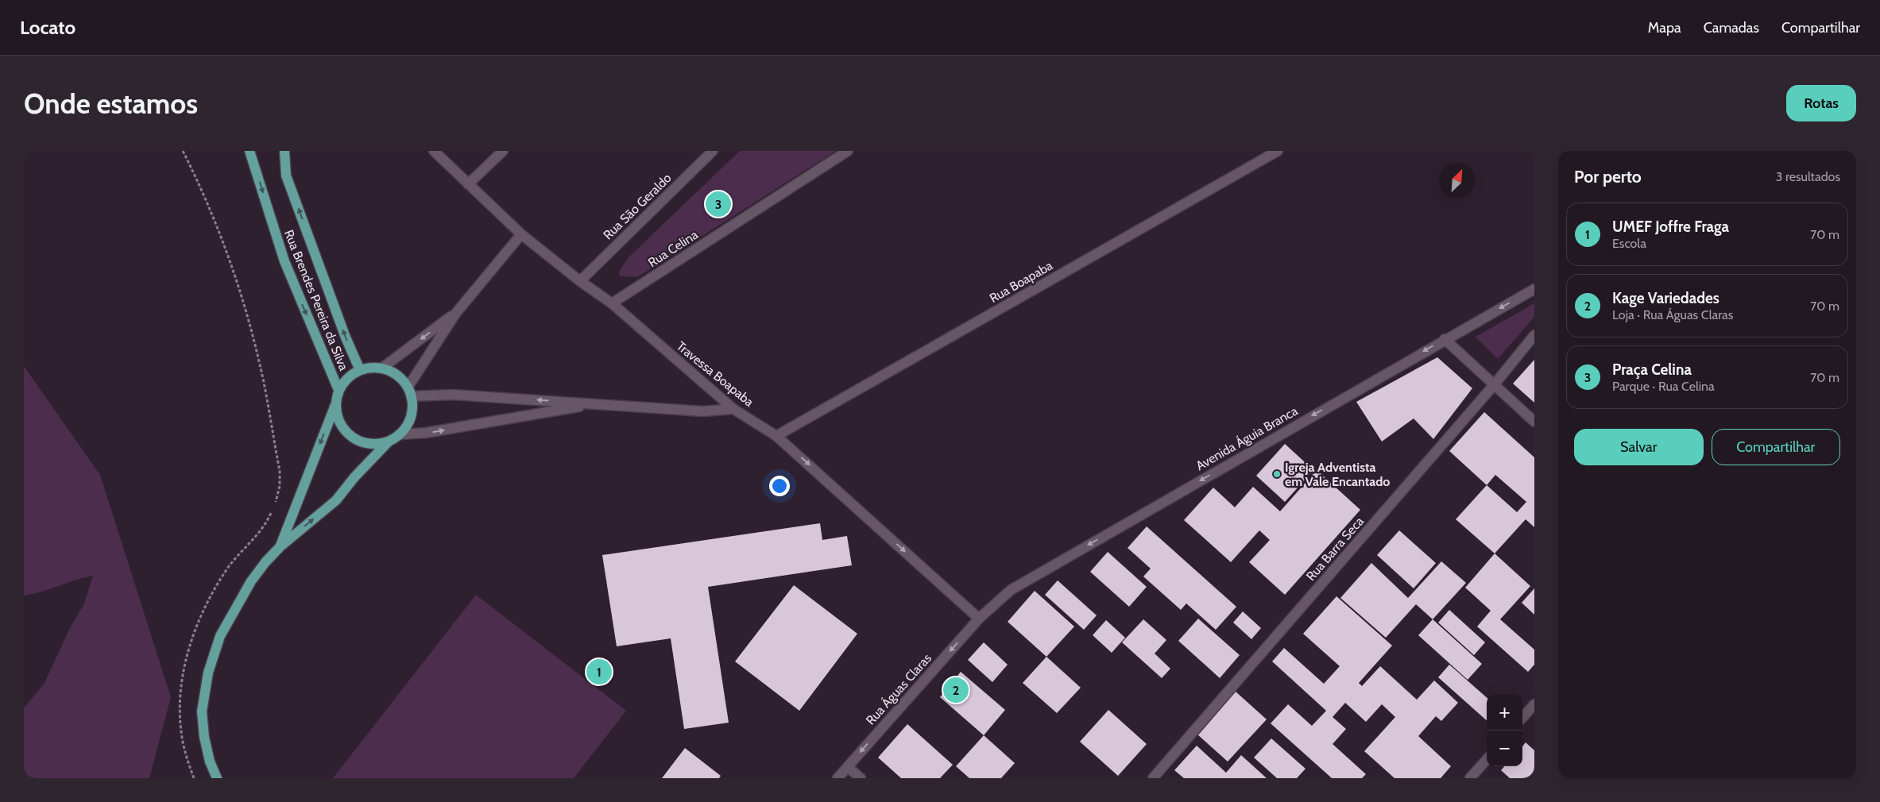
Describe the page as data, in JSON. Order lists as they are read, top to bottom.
{
  "streets": {
    "main road": ["Rua Brendes Pereira da Silva"],
    "street": [
      "Rua São Geraldo",
      "Rua Celina",
      "Rua Boapaba",
      "Travessa Boapaba",
      "Avenida Águia Branca",
      "Rua Barra Seca",
      "Rua Águas Claras"
    ]
  },
  "crossings": [
    ["Rua São Geraldo", "Travessa Boapaba"],
    ["Rua Celina", "Travessa Boapaba"],
    ["Rua Boapaba", "Travessa Boapaba"],
    ["Travessa Boapaba", "Avenida Águia Branca"],
    ["Travessa Boapaba", "Rua Águas Claras"],
    ["Avenida Águia Branca", "Rua Águas Claras"]
  ],
  "one_way": ["Travessa Boapaba", "Avenida Águia Branca", "Rua Águas Claras"],
  "places": ["Igreja Adventista em Vale Encantado"],
  "north": "top right",
  "page": {
    "header": "Locato",
    "nav": ["Mapa", "Camadas", "Compartilhar"],
    "buttons": [
      "Rotas",
      ["Salvar", "Compartilhar"]
    ],
    "title": "Onde estamos",
    "heading": ["Por perto", "3 resultados"],
    "pins": ["3", "1", "2"],
    "list": [
      {
        "mark": "1",
        "name": "UMEF Joffre Fraga",
        "note": "Escola",
        "value": "70 m"
      },
      {
        "mark": "2",
        "name": "Kage Variedades",
        "note": "Loja · Rua Águas Claras",
        "value": "70 m"
      },
      {
        "mark": "3",
        "name": "Praça Celina",
        "note": "Parque · Rua Celina",
        "value": "70 m"
      }
    ],
    "map_buttons": ["+", "−"]
  }
}
